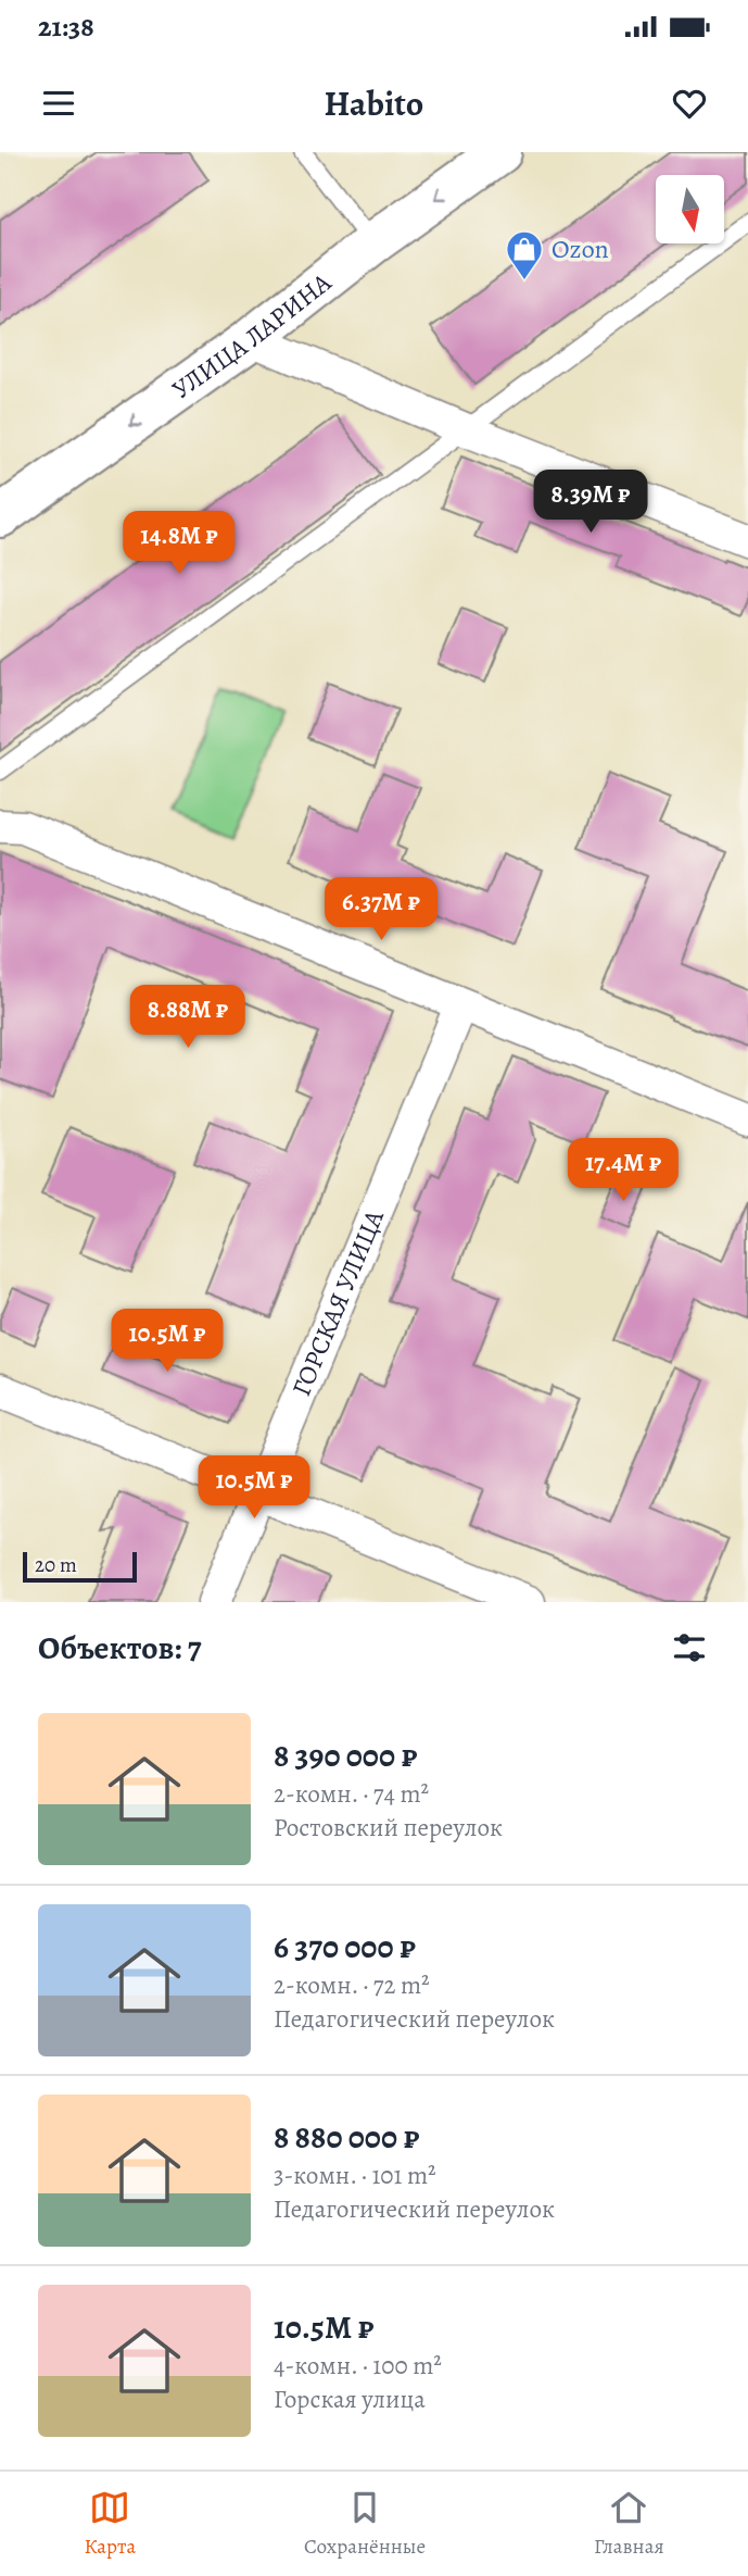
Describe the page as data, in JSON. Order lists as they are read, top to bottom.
{
  "streets": {
    "main road": ["УЛИЦА ЛАРИНА"],
    "street": ["ГОРСКАЯ УЛИЦА"]
  },
  "one_way": ["УЛИЦА ЛАРИНА"],
  "places": {
    "shop": ["Ozon"]
  },
  "scale_bar": "20 m",
  "north": "bottom",
  "page": {
    "status": "21:38",
    "header": "Habito",
    "price": [
      "8.39M ₽",
      "14.8M ₽",
      "6.37M ₽",
      "8.88M ₽",
      "17.4M ₽",
      "10.5M ₽",
      "10.5M ₽"
    ],
    "scale": "20 m",
    "heading": "Объектов: 7",
    "list": [
      {
        "name": "8 390 000 ₽",
        "note": "2-комн. · 74 m² · Ростовский переулок"
      },
      {
        "name": "6 370 000 ₽",
        "note": "2-комн. · 72 m² · Педагогический переулок"
      },
      {
        "name": "8 880 000 ₽",
        "note": "3-комн. · 101 m² · Педагогический переулок"
      },
      {
        "name": "10.5M ₽",
        "note": "4-комн. · 100 m² · Горская улица"
      }
    ],
    "tabs": ["Карта", "Сохранённые", "Главная"]
  }
}
